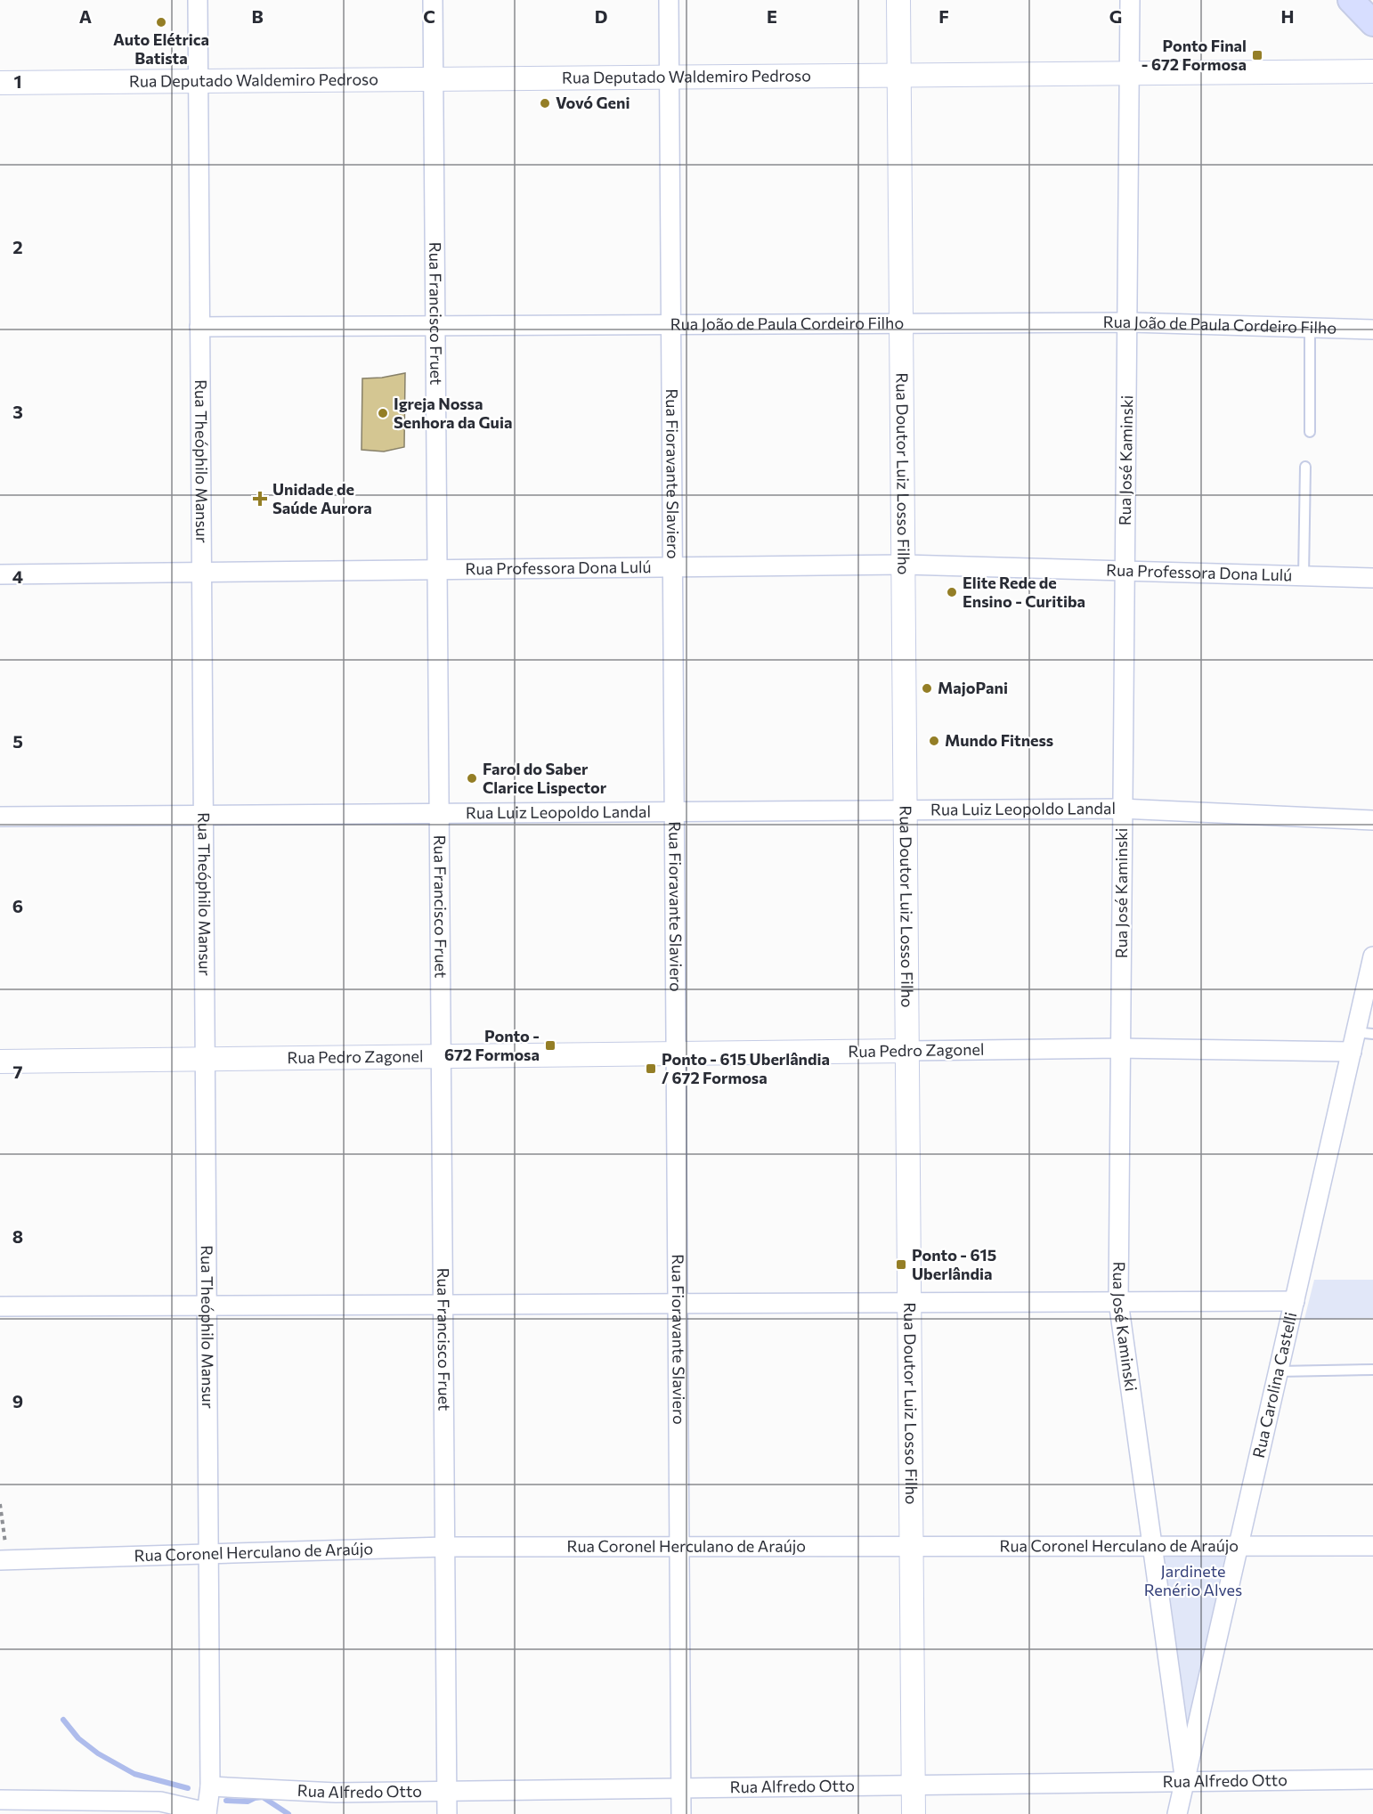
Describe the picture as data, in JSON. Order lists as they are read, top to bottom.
{
  "streets": {
    "street": [
      "Rua Deputado Waldemiro Pedroso",
      "Rua Francisco Fruet",
      "Rua João de Paula Cordeiro Filho",
      "Rua Theóphilo Mansur",
      "Rua José Kaminski",
      "Rua Fioravante Slaviero",
      "Rua Doutor Luiz Losso Filho",
      "Rua Professora Dona Lulú",
      "Rua Luiz Leopoldo Landal",
      "Rua Pedro Zagonel",
      "Rua Carolina Castelli",
      "Rua Coronel Herculano de Araújo",
      "Rua Alfredo Otto"
    ]
  },
  "crossings": [
    ["Rua Deputado Waldemiro Pedroso", "Rua Francisco Fruet"],
    ["Rua Deputado Waldemiro Pedroso", "Rua Theóphilo Mansur"],
    ["Rua Deputado Waldemiro Pedroso", "Rua José Kaminski"],
    ["Rua Deputado Waldemiro Pedroso", "Rua Fioravante Slaviero"],
    ["Rua Deputado Waldemiro Pedroso", "Rua Doutor Luiz Losso Filho"],
    ["Rua Francisco Fruet", "Rua João de Paula Cordeiro Filho"],
    ["Rua Francisco Fruet", "Rua Professora Dona Lulú"],
    ["Rua Francisco Fruet", "Rua Luiz Leopoldo Landal"],
    ["Rua Francisco Fruet", "Rua Pedro Zagonel"],
    ["Rua Francisco Fruet", "Rua Coronel Herculano de Araújo"],
    ["Rua Francisco Fruet", "Rua Alfredo Otto"],
    ["Rua João de Paula Cordeiro Filho", "Rua Theóphilo Mansur"],
    ["Rua João de Paula Cordeiro Filho", "Rua José Kaminski"],
    ["Rua João de Paula Cordeiro Filho", "Rua Fioravante Slaviero"],
    ["Rua João de Paula Cordeiro Filho", "Rua Doutor Luiz Losso Filho"],
    ["Rua Theóphilo Mansur", "Rua Professora Dona Lulú"],
    ["Rua Theóphilo Mansur", "Rua Luiz Leopoldo Landal"],
    ["Rua Theóphilo Mansur", "Rua Pedro Zagonel"],
    ["Rua Theóphilo Mansur", "Rua Coronel Herculano de Araújo"],
    ["Rua Theóphilo Mansur", "Rua Alfredo Otto"],
    ["Rua José Kaminski", "Rua Professora Dona Lulú"],
    ["Rua José Kaminski", "Rua Luiz Leopoldo Landal"],
    ["Rua José Kaminski", "Rua Pedro Zagonel"],
    ["Rua José Kaminski", "Rua Carolina Castelli"],
    ["Rua José Kaminski", "Rua Coronel Herculano de Araújo"],
    ["Rua José Kaminski", "Rua Alfredo Otto"],
    ["Rua Fioravante Slaviero", "Rua Professora Dona Lulú"],
    ["Rua Fioravante Slaviero", "Rua Luiz Leopoldo Landal"],
    ["Rua Fioravante Slaviero", "Rua Pedro Zagonel"],
    ["Rua Fioravante Slaviero", "Rua Coronel Herculano de Araújo"],
    ["Rua Fioravante Slaviero", "Rua Alfredo Otto"],
    ["Rua Doutor Luiz Losso Filho", "Rua Professora Dona Lulú"],
    ["Rua Doutor Luiz Losso Filho", "Rua Luiz Leopoldo Landal"],
    ["Rua Doutor Luiz Losso Filho", "Rua Pedro Zagonel"],
    ["Rua Doutor Luiz Losso Filho", "Rua Coronel Herculano de Araújo"],
    ["Rua Doutor Luiz Losso Filho", "Rua Alfredo Otto"],
    ["Rua Pedro Zagonel", "Rua Carolina Castelli"],
    ["Rua Carolina Castelli", "Rua Coronel Herculano de Araújo"],
    ["Rua Carolina Castelli", "Rua Alfredo Otto"]
  ],
  "parks": ["Jardinete Renério Alves"],
  "places": {
    "other": [
      "Auto Elétrica Batista",
      "Vovó Geni",
      "Igreja Nossa Senhora da Guia",
      "Elite Rede de Ensino - Curitiba",
      "MajoPani",
      "Mundo Fitness",
      "Farol do Saber Clarice Lispector"
    ],
    "transit": [
      "Ponto Final - 672 Formosa",
      "Ponto - 672 Formosa",
      "Ponto - 615 Uberlândia / 672 Formosa",
      "Ponto - 615 Uberlândia"
    ],
    "health": ["Unidade de Saúde Aurora"]
  },
  "grid": {
    "columns": [
      "A",
      "B",
      "C",
      "D",
      "E",
      "F",
      "G",
      "H"
    ],
    "rows": [
      "1",
      "2",
      "3",
      "4",
      "5",
      "6",
      "7",
      "8",
      "9"
    ]
  }
}
